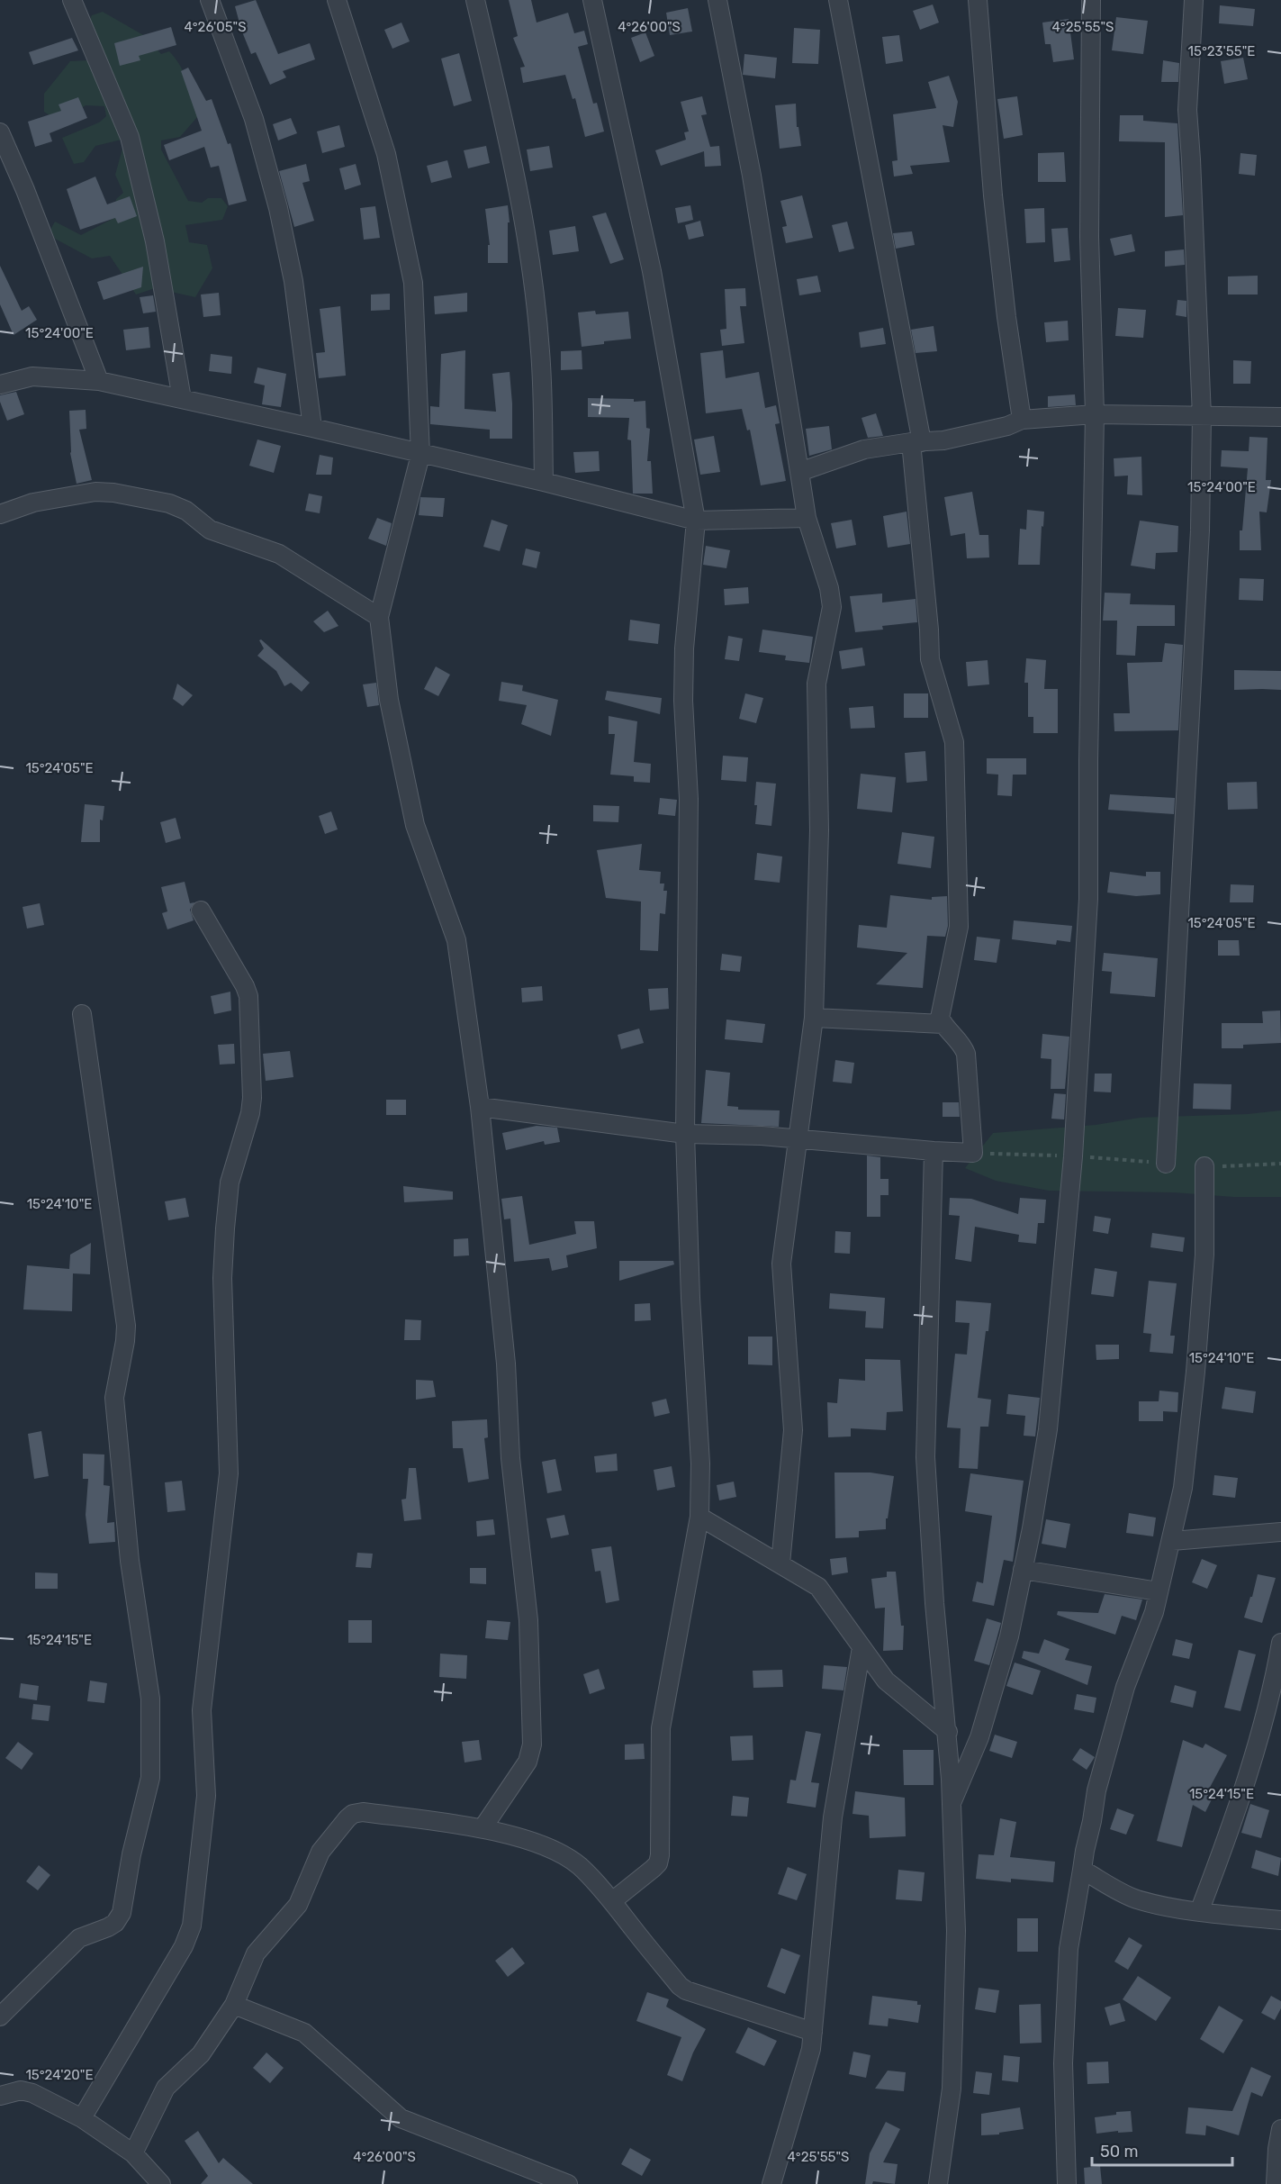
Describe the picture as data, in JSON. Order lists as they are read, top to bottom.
{
  "scale_bar": "50 m",
  "coordinates": [
    "4°26'05\"S",
    "4°26'00\"S",
    "4°25'55\"S",
    "15°23'55\"E",
    "15°24'00\"E",
    "15°24'05\"E",
    "15°24'10\"E",
    "15°24'15\"E",
    "15°24'20\"E"
  ]
}
